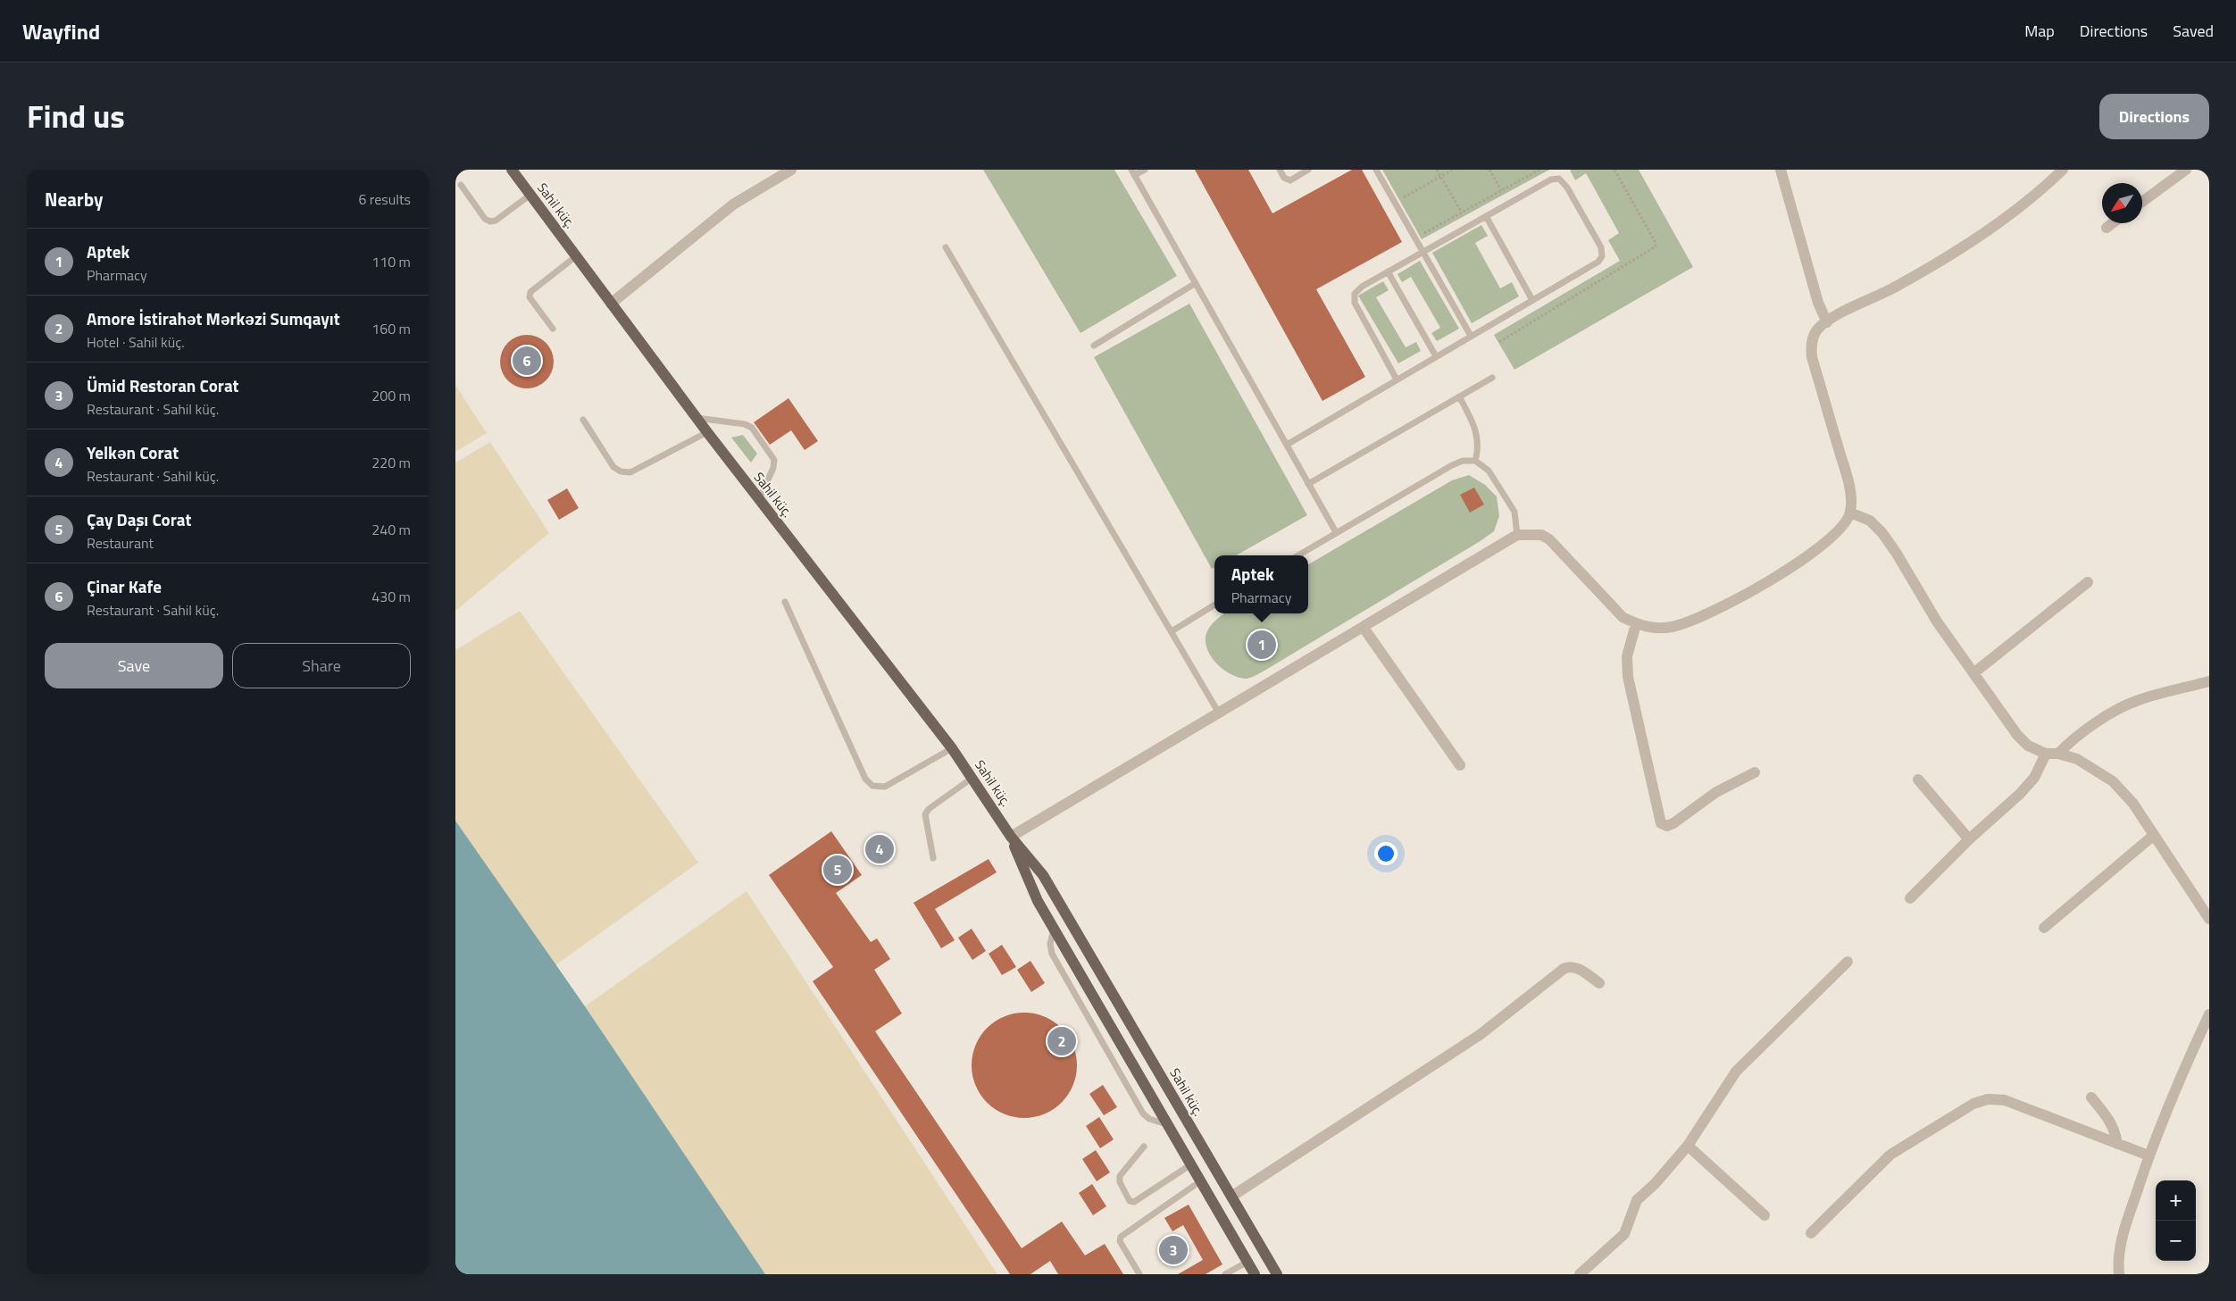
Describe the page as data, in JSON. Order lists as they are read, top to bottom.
{
  "streets": {
    "main road": ["Sahil küç."]
  },
  "north": "bottom left",
  "page": {
    "header": "Wayfind",
    "nav": ["Map", "Directions", "Saved"],
    "title": "Find us",
    "buttons": [
      "Directions",
      ["Save", "Share"]
    ],
    "heading": ["Nearby", "6 results"],
    "list": [
      {
        "mark": "1",
        "name": "Aptek",
        "note": "Pharmacy",
        "value": "110 m"
      },
      {
        "mark": "2",
        "name": "Amore İstirahət Mərkəzi Sumqayıt",
        "note": "Hotel · Sahil küç.",
        "value": "160 m"
      },
      {
        "mark": "3",
        "name": "Ümid Restoran Corat",
        "note": "Restaurant · Sahil küç.",
        "value": "200 m"
      },
      {
        "mark": "4",
        "name": "Yelkən Corat",
        "note": "Restaurant · Sahil küç.",
        "value": "220 m"
      },
      {
        "mark": "5",
        "name": "Çay Daşı Corat",
        "note": "Restaurant",
        "value": "240 m"
      },
      {
        "mark": "6",
        "name": "Çinar Kafe",
        "note": "Restaurant · Sahil küç.",
        "value": "430 m"
      }
    ],
    "pins": [
      "6",
      "1",
      "4",
      "5",
      "2",
      "3"
    ],
    "popup": ["Aptek", "Pharmacy"],
    "map_buttons": ["+", "−"]
  }
}
